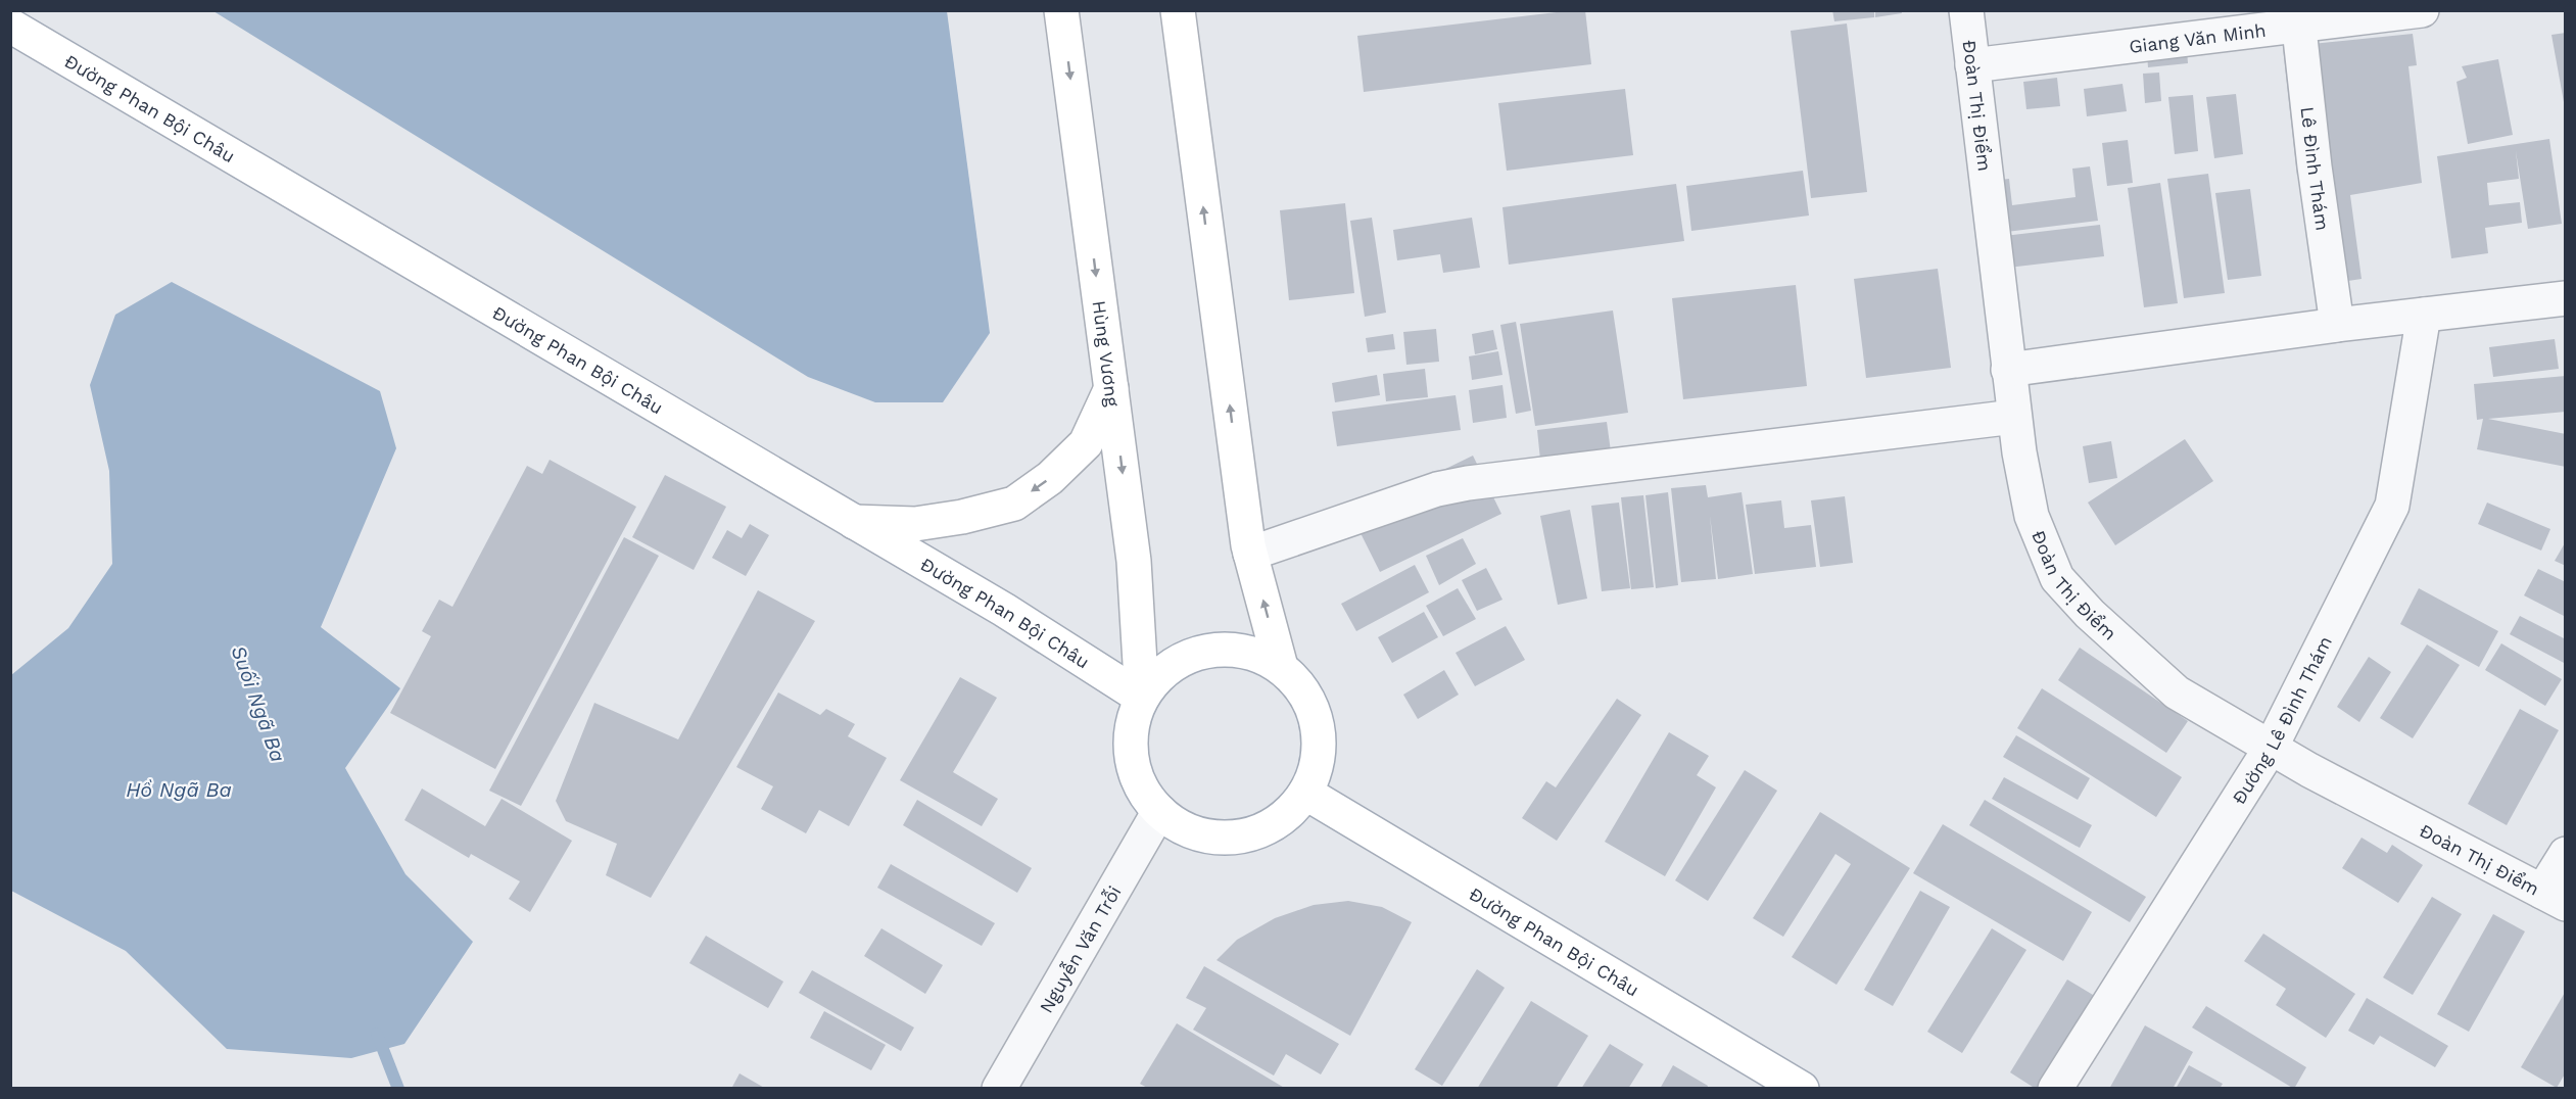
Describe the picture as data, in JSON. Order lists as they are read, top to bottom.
{
  "streets": {
    "main road": ["Đường Phan Bội Châu", "Hùng Vương"],
    "street": [
      "Giang Văn Minh",
      "Đoàn Thị Điểm",
      "Lê Đình Thám",
      "Đường Lê Đình Thám",
      "Nguyễn Văn Trỗi"
    ]
  },
  "crossings": [
    ["Giang Văn Minh", "Đoàn Thị Điểm"],
    ["Giang Văn Minh", "Lê Đình Thám"],
    ["Đoàn Thị Điểm", "Đường Lê Đình Thám"],
    ["Đường Phan Bội Châu", "Hùng Vương"],
    ["Đường Phan Bội Châu", "Nguyễn Văn Trỗi"],
    ["Hùng Vương", "Nguyễn Văn Trỗi"]
  ],
  "water": ["Suối Ngã Ba", "Hồ Ngã Ba"]
}
